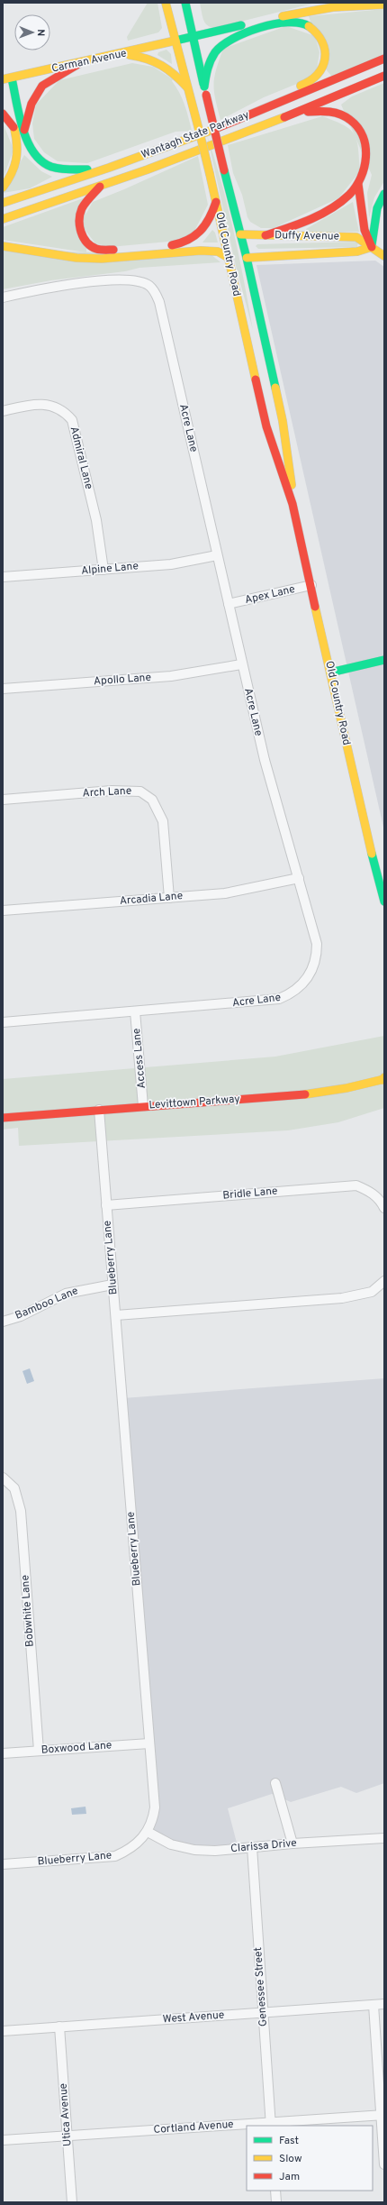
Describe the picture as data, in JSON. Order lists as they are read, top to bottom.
{
  "streets": {
    "main road": [
      "Carman Avenue",
      "Wantagh State Parkway",
      "Duffy Avenue",
      "Old Country Road",
      "Levittown Parkway"
    ],
    "street": [
      "Acre Lane",
      "Admiral Lane",
      "Alpine Lane",
      "Apex Lane",
      "Apollo Lane",
      "Arch Lane",
      "Arcadia Lane",
      "Access Lane",
      "Bridle Lane",
      "Blueberry Lane",
      "Bamboo Lane",
      "Bobwhite Lane",
      "Boxwood Lane",
      "Clarissa Drive",
      "Genessee Street",
      "West Avenue",
      "Utica Avenue",
      "Cortland Avenue"
    ]
  },
  "crossings": [
    ["Carman Avenue", "Old Country Road"],
    ["Duffy Avenue", "Old Country Road"],
    ["Old Country Road", "Apex Lane"],
    ["Acre Lane", "Alpine Lane"],
    ["Acre Lane", "Apex Lane"],
    ["Acre Lane", "Apollo Lane"],
    ["Acre Lane", "Arcadia Lane"],
    ["Acre Lane", "Access Lane"],
    ["Admiral Lane", "Alpine Lane"],
    ["Arch Lane", "Arcadia Lane"],
    ["Access Lane", "Levittown Parkway"],
    ["Levittown Parkway", "Blueberry Lane"],
    ["Bridle Lane", "Blueberry Lane"],
    ["Blueberry Lane", "Bamboo Lane"],
    ["Blueberry Lane", "Boxwood Lane"],
    ["Blueberry Lane", "Clarissa Drive"],
    ["Bobwhite Lane", "Boxwood Lane"],
    ["Clarissa Drive", "Genessee Street"],
    ["Genessee Street", "West Avenue"],
    ["Genessee Street", "Cortland Avenue"],
    ["West Avenue", "Utica Avenue"],
    ["Utica Avenue", "Cortland Avenue"]
  ],
  "legend": ["Fast", "Slow", "Jam"],
  "north": "right"
}
